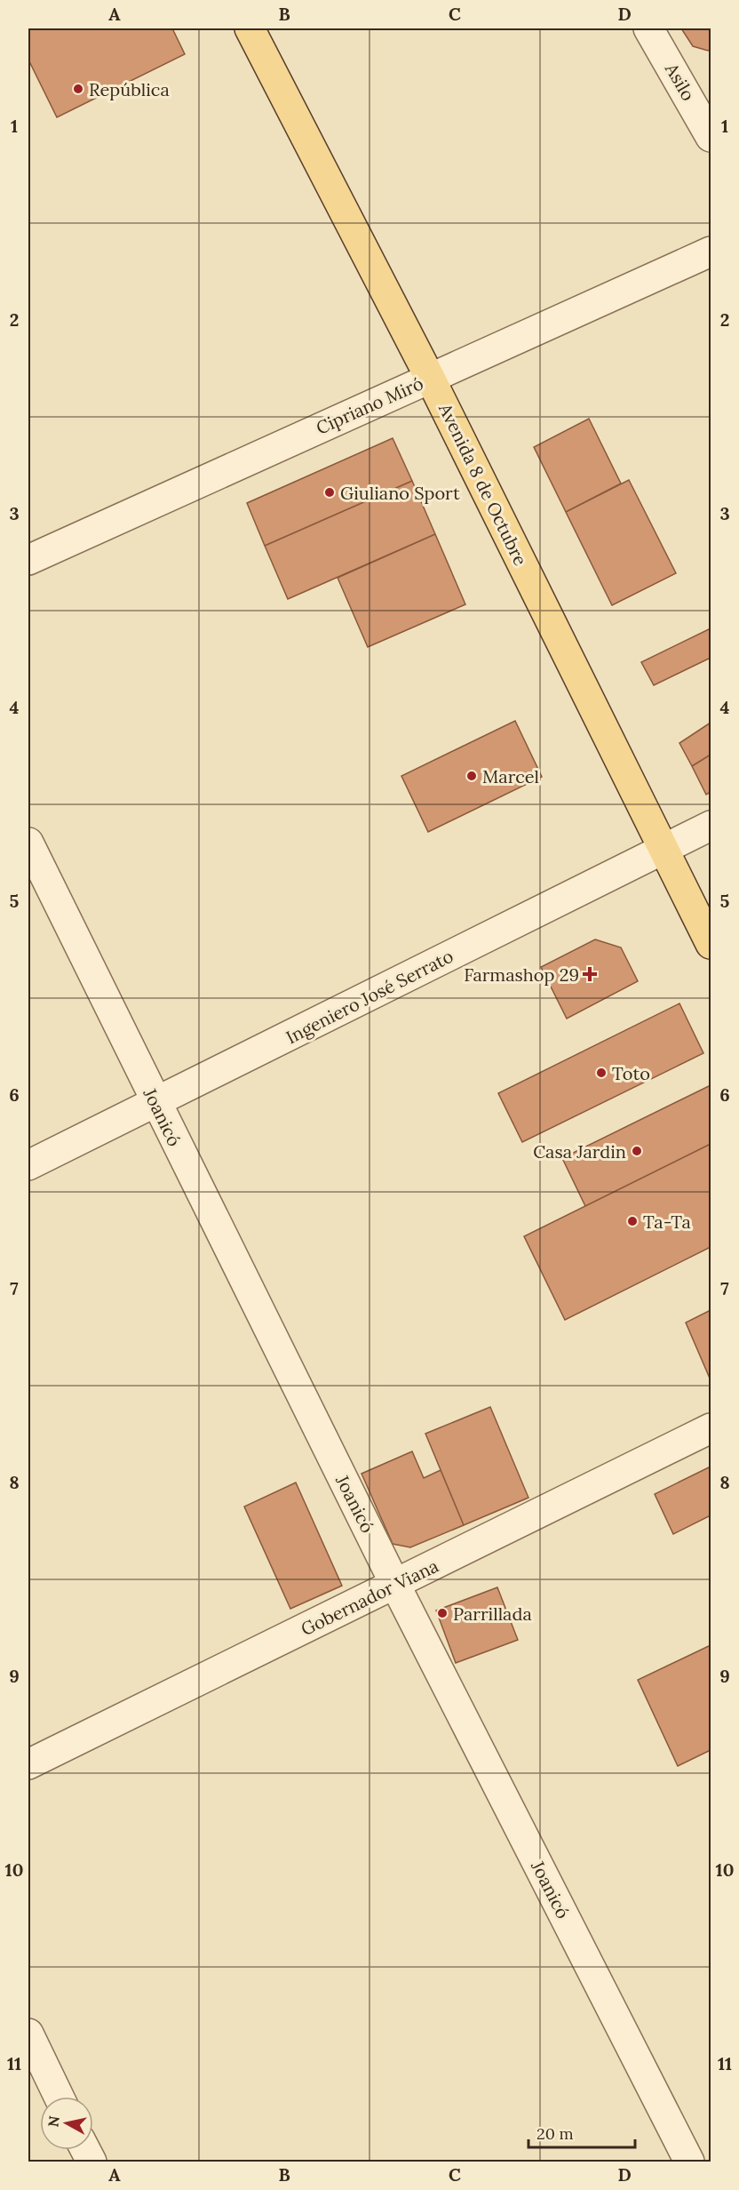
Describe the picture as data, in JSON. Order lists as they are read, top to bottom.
{
  "streets": {
    "main road": ["Avenida 8 de Octubre"],
    "street": [
      "Asilo",
      "Cipriano Miró",
      "Ingeniero José Serrato",
      "Joanicó",
      "Gobernador Viana"
    ]
  },
  "crossings": [
    ["Cipriano Miró", "Avenida 8 de Octubre"],
    ["Avenida 8 de Octubre", "Ingeniero José Serrato"],
    ["Ingeniero José Serrato", "Joanicó"],
    ["Joanicó", "Gobernador Viana"]
  ],
  "places": {
    "other": [
      "República",
      "Giuliano Sport",
      "Marcel",
      "Toto",
      "Casa Jardin",
      "Ta-Ta",
      "Parrillada"
    ],
    "health": ["Farmashop 29"]
  },
  "scale_bar": "20 m",
  "north": "left",
  "grid": {
    "columns": [
      "A",
      "B",
      "C",
      "D"
    ],
    "rows": [
      "1",
      "2",
      "3",
      "4",
      "5",
      "6",
      "7",
      "8",
      "9",
      "10",
      "11"
    ]
  }
}
